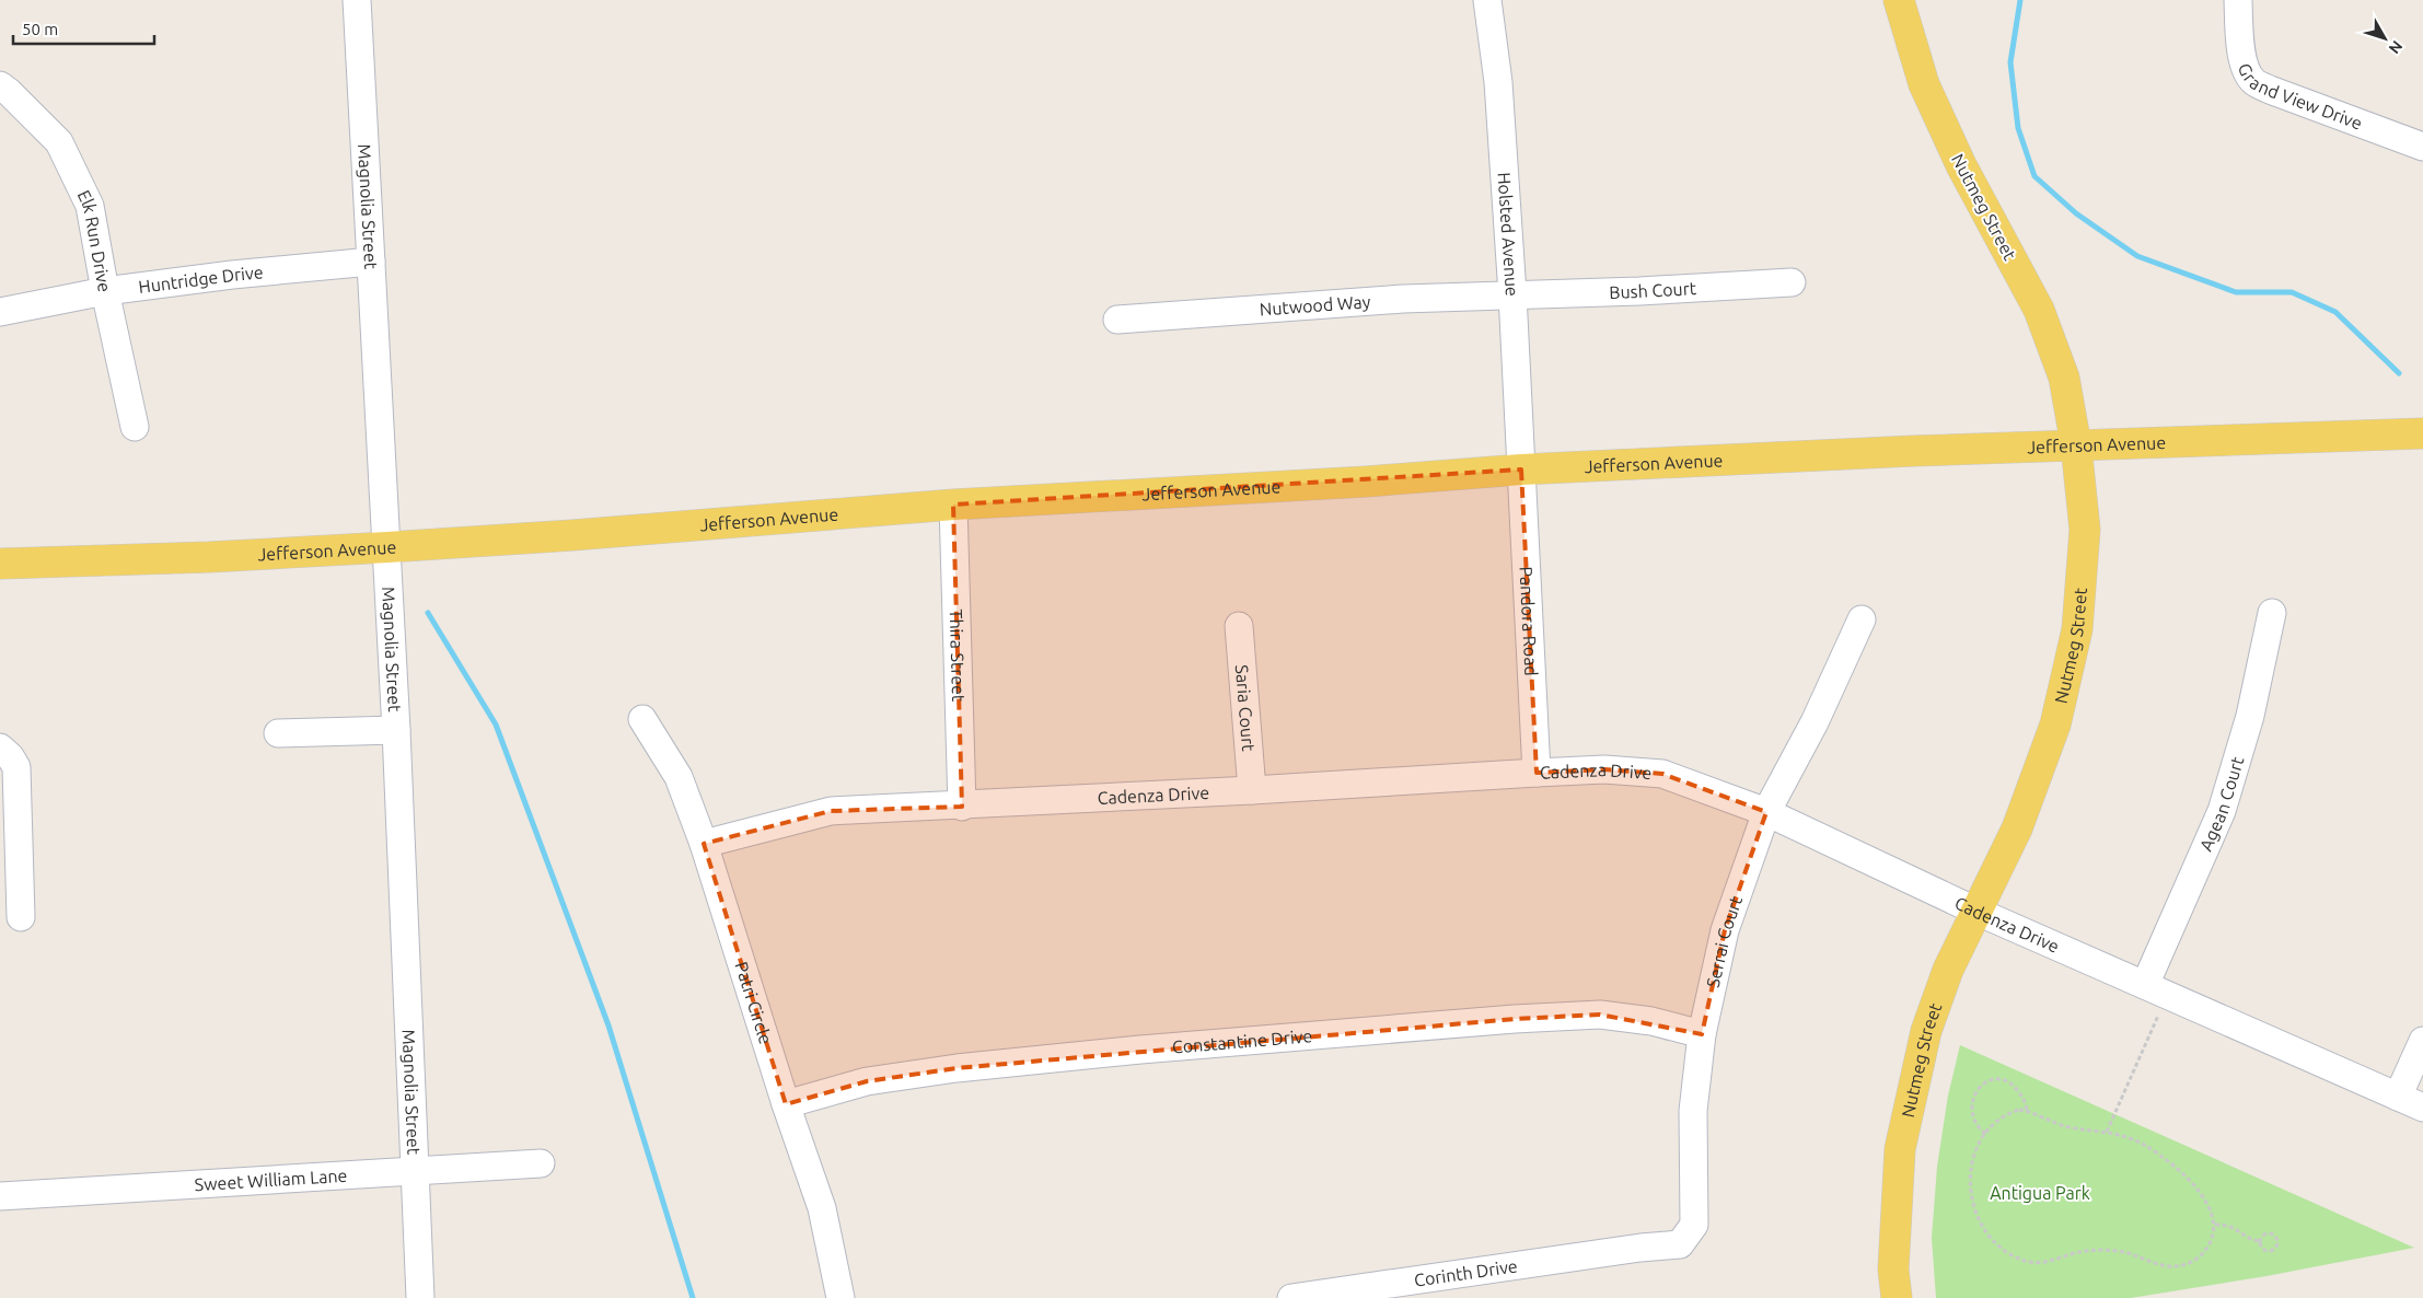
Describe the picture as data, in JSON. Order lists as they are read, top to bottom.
{
  "streets": {
    "main road": ["Nutmeg Street", "Jefferson Avenue"],
    "street": [
      "Grand View Drive",
      "Magnolia Street",
      "Holsted Avenue",
      "Elk Run Drive",
      "Huntridge Drive",
      "Bush Court",
      "Nutwood Way",
      "Pandora Road",
      "Thira Street",
      "Saria Court",
      "Cadenza Drive",
      "Agean Court",
      "Serrai Court",
      "Patri Circle",
      "Constantine Drive",
      "Sweet William Lane",
      "Corinth Drive"
    ]
  },
  "crossings": [
    ["Magnolia Street", "Huntridge Drive"],
    ["Magnolia Street", "Jefferson Avenue"],
    ["Magnolia Street", "Sweet William Lane"],
    ["Nutmeg Street", "Jefferson Avenue"],
    ["Nutmeg Street", "Cadenza Drive"],
    ["Holsted Avenue", "Bush Court"],
    ["Holsted Avenue", "Nutwood Way"],
    ["Holsted Avenue", "Jefferson Avenue"],
    ["Holsted Avenue", "Pandora Road"],
    ["Elk Run Drive", "Huntridge Drive"],
    ["Bush Court", "Nutwood Way"],
    ["Jefferson Avenue", "Pandora Road"],
    ["Jefferson Avenue", "Thira Street"],
    ["Pandora Road", "Cadenza Drive"],
    ["Thira Street", "Cadenza Drive"],
    ["Saria Court", "Cadenza Drive"],
    ["Cadenza Drive", "Agean Court"],
    ["Cadenza Drive", "Serrai Court"],
    ["Cadenza Drive", "Patri Circle"],
    ["Serrai Court", "Constantine Drive"],
    ["Serrai Court", "Corinth Drive"],
    ["Patri Circle", "Constantine Drive"]
  ],
  "parks": ["Antigua Park"],
  "scale_bar": "50 m",
  "north": "bottom right"
}
